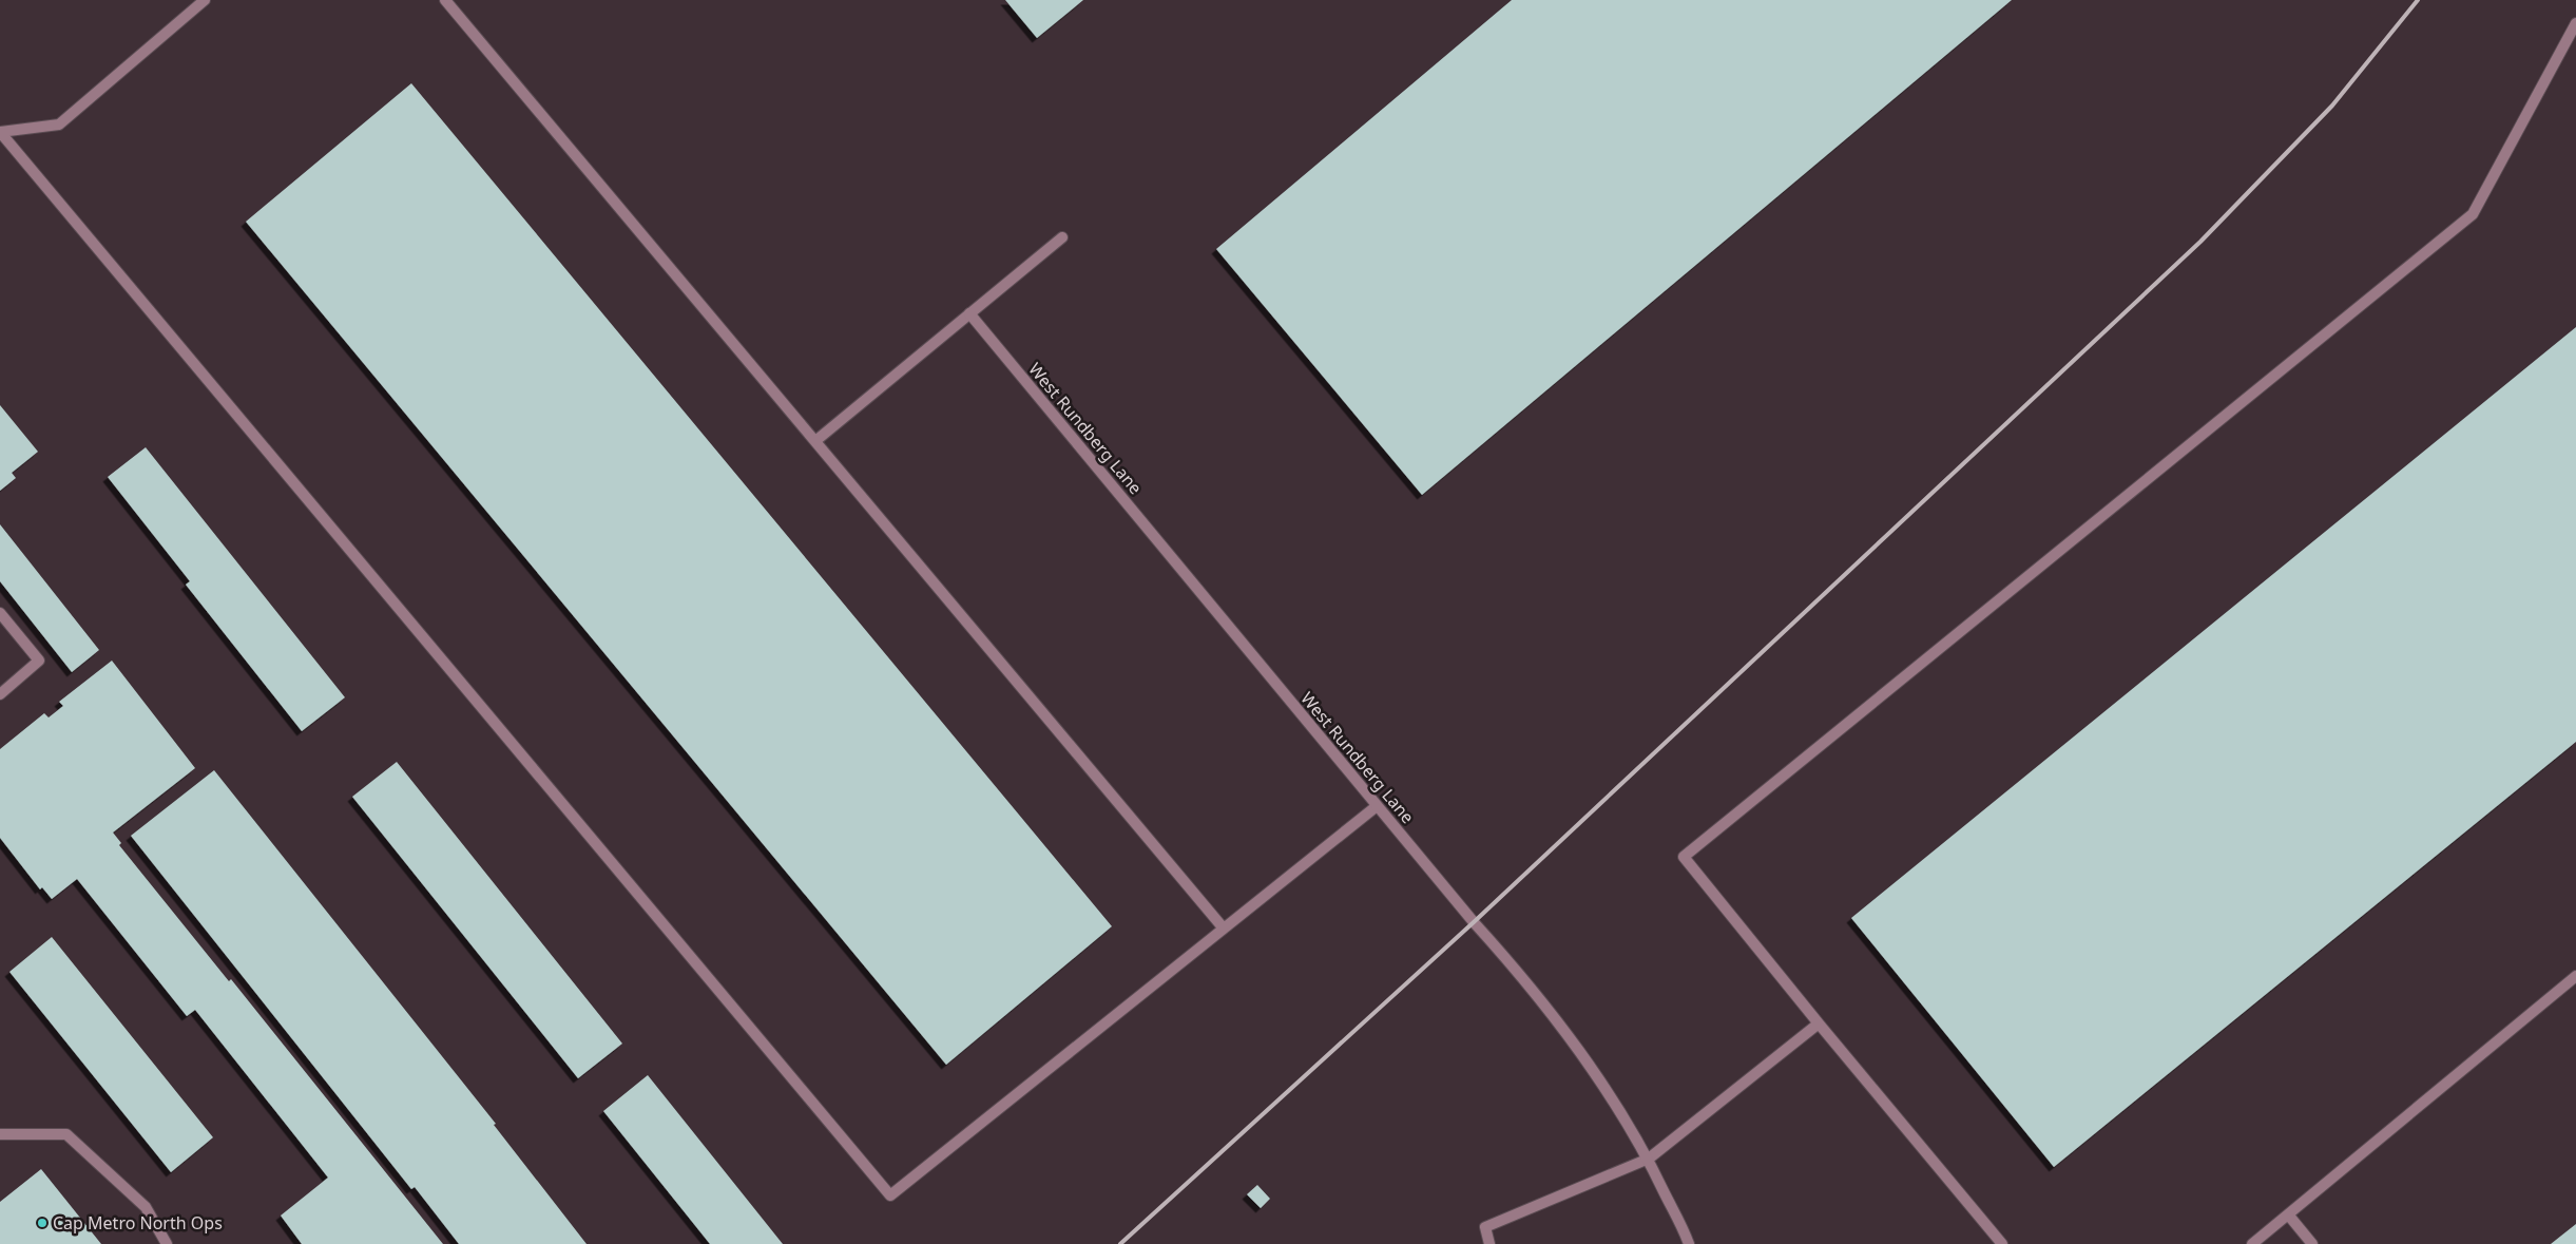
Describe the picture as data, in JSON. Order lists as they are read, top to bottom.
{
  "streets": {
    "street": ["West Rundberg Lane"]
  },
  "places": ["Cap Metro North Ops"]
}
